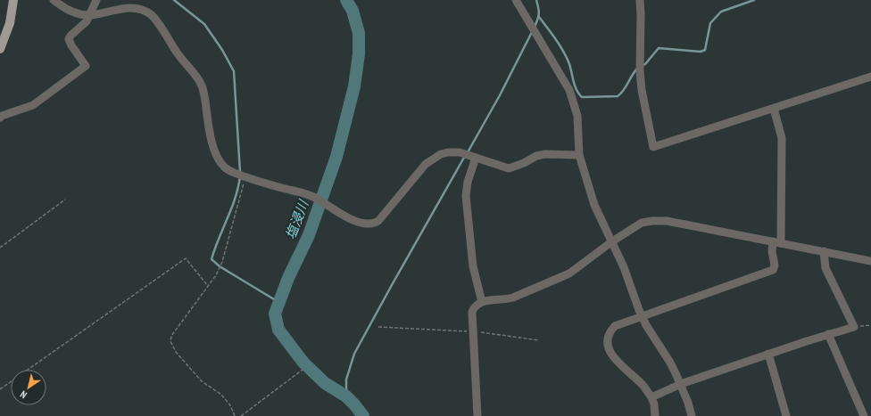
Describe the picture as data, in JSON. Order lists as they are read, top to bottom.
{
  "water": ["塩浸川"],
  "north": "bottom left"
}
